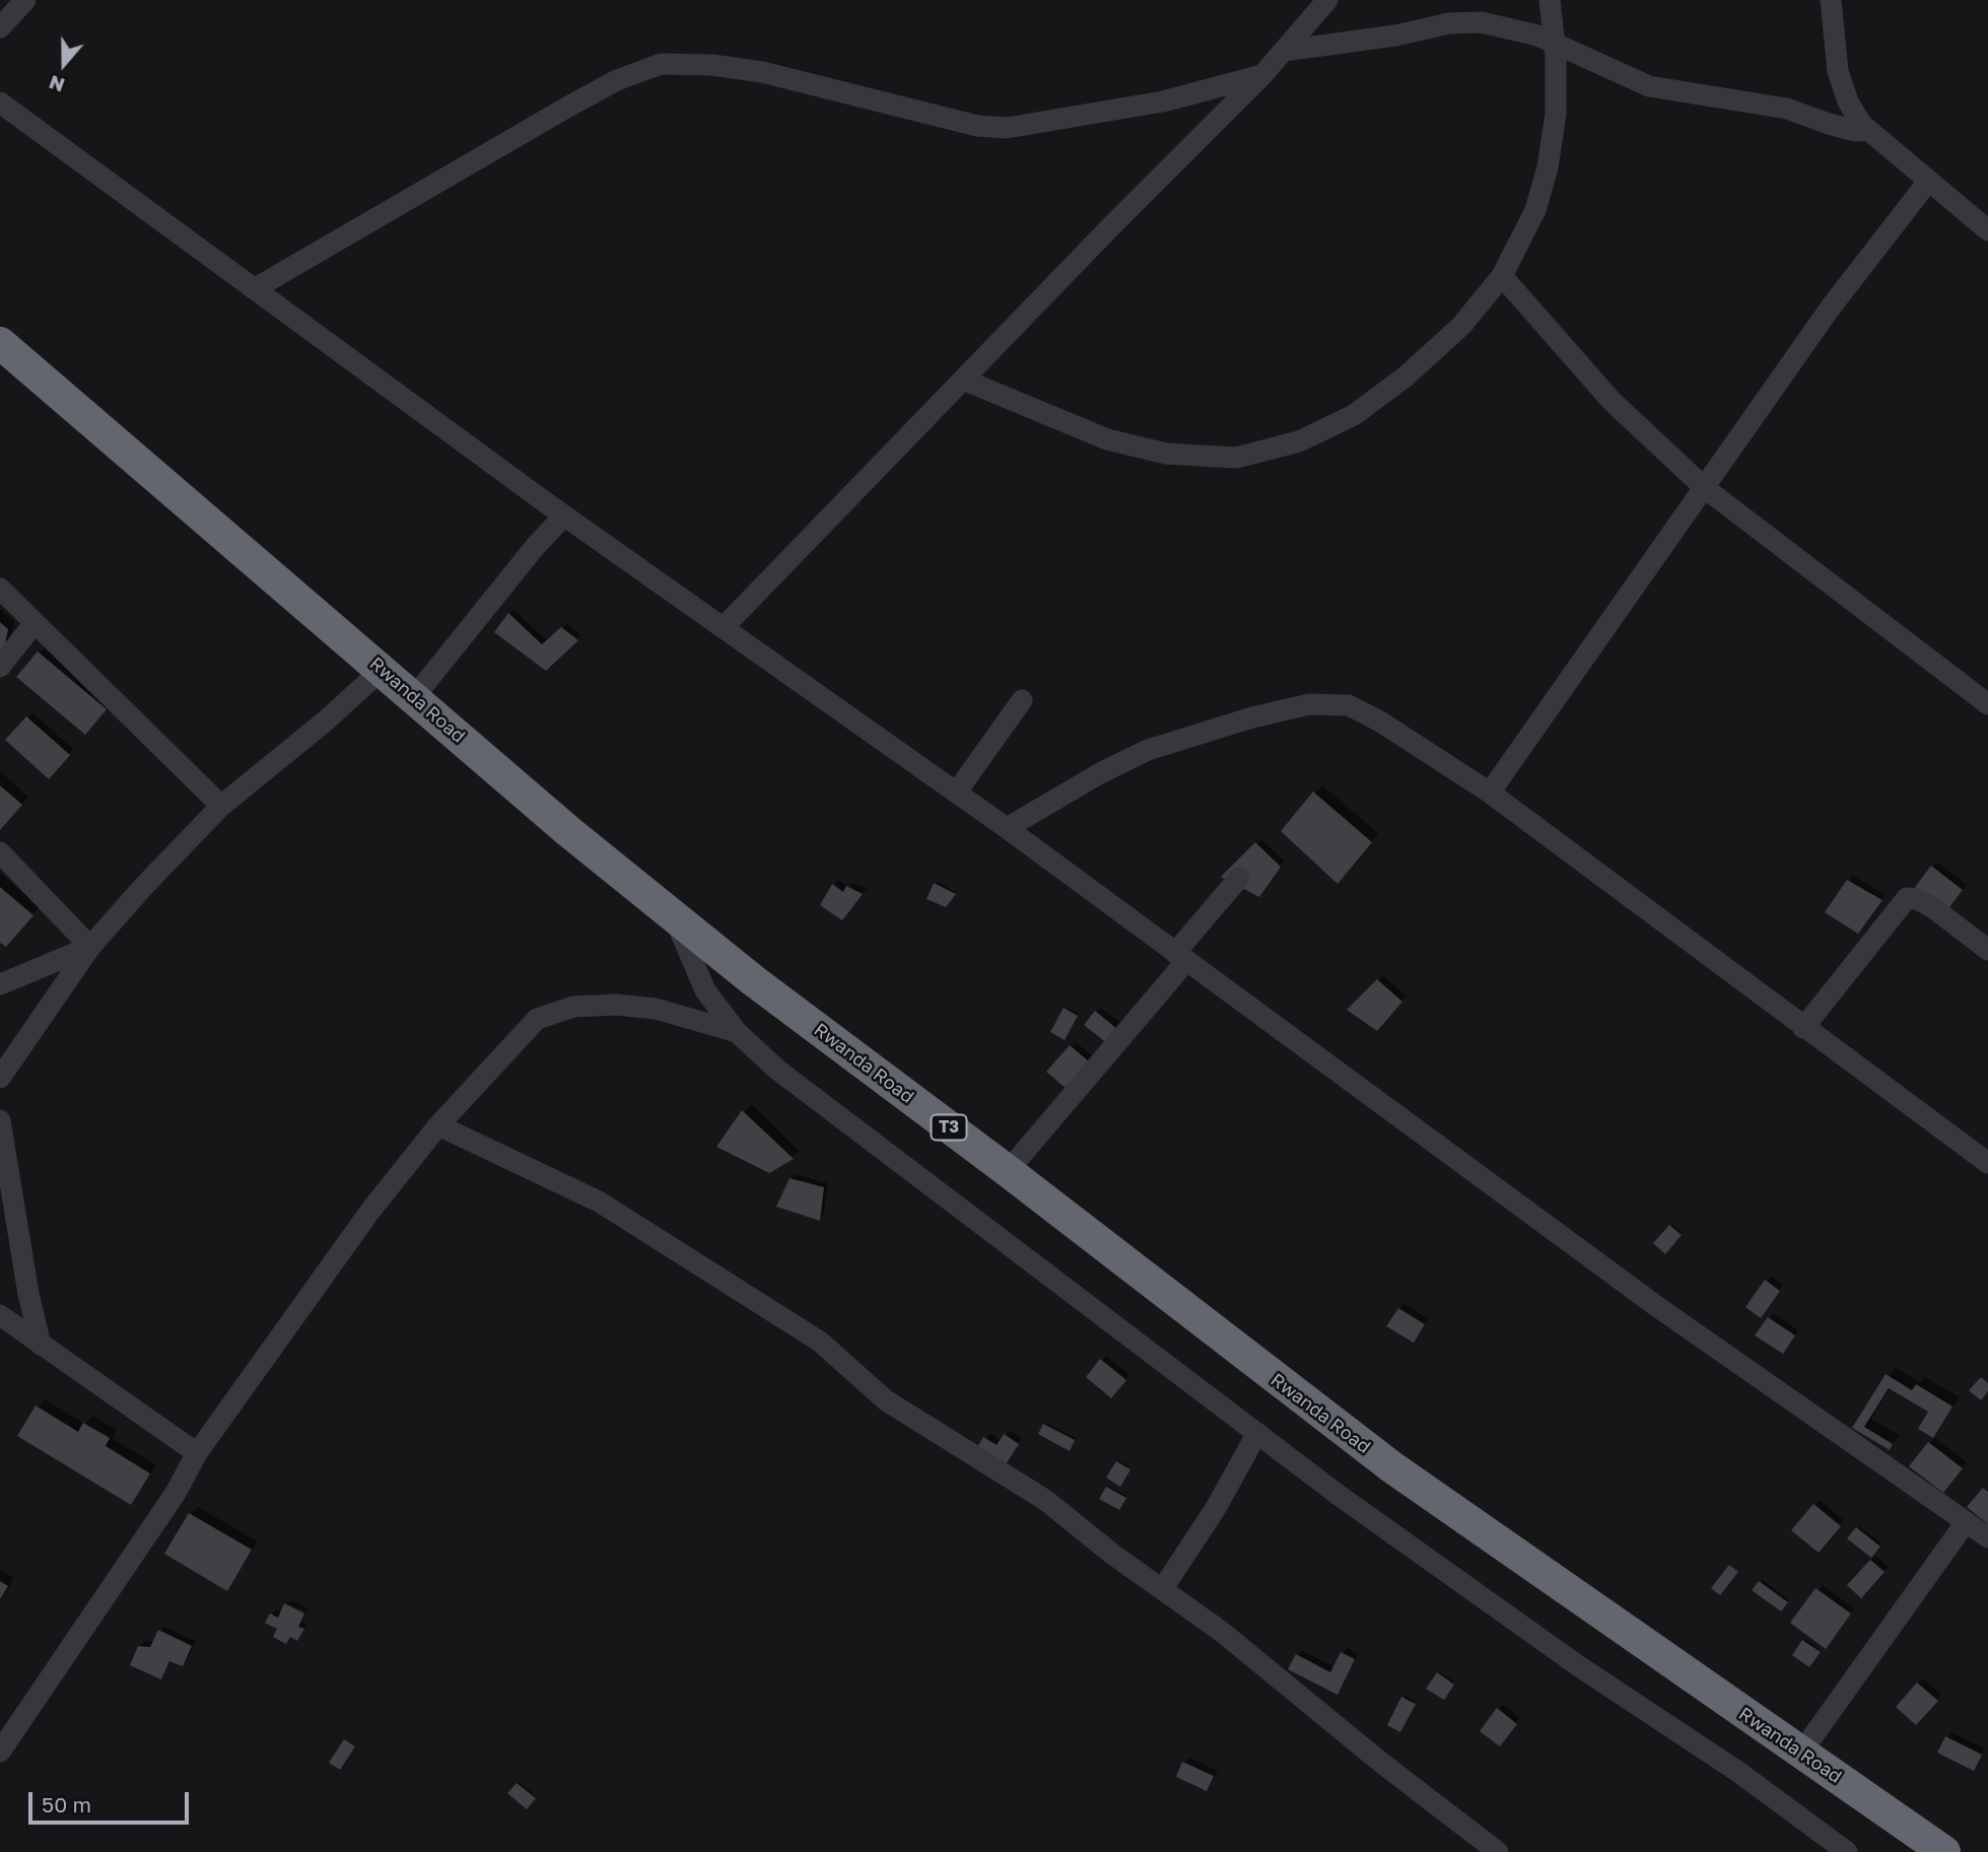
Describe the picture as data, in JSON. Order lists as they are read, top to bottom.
{
  "streets": {
    "highway": ["Rwanda Road", "T3"]
  },
  "scale_bar": "50 m",
  "north": "bottom"
}
